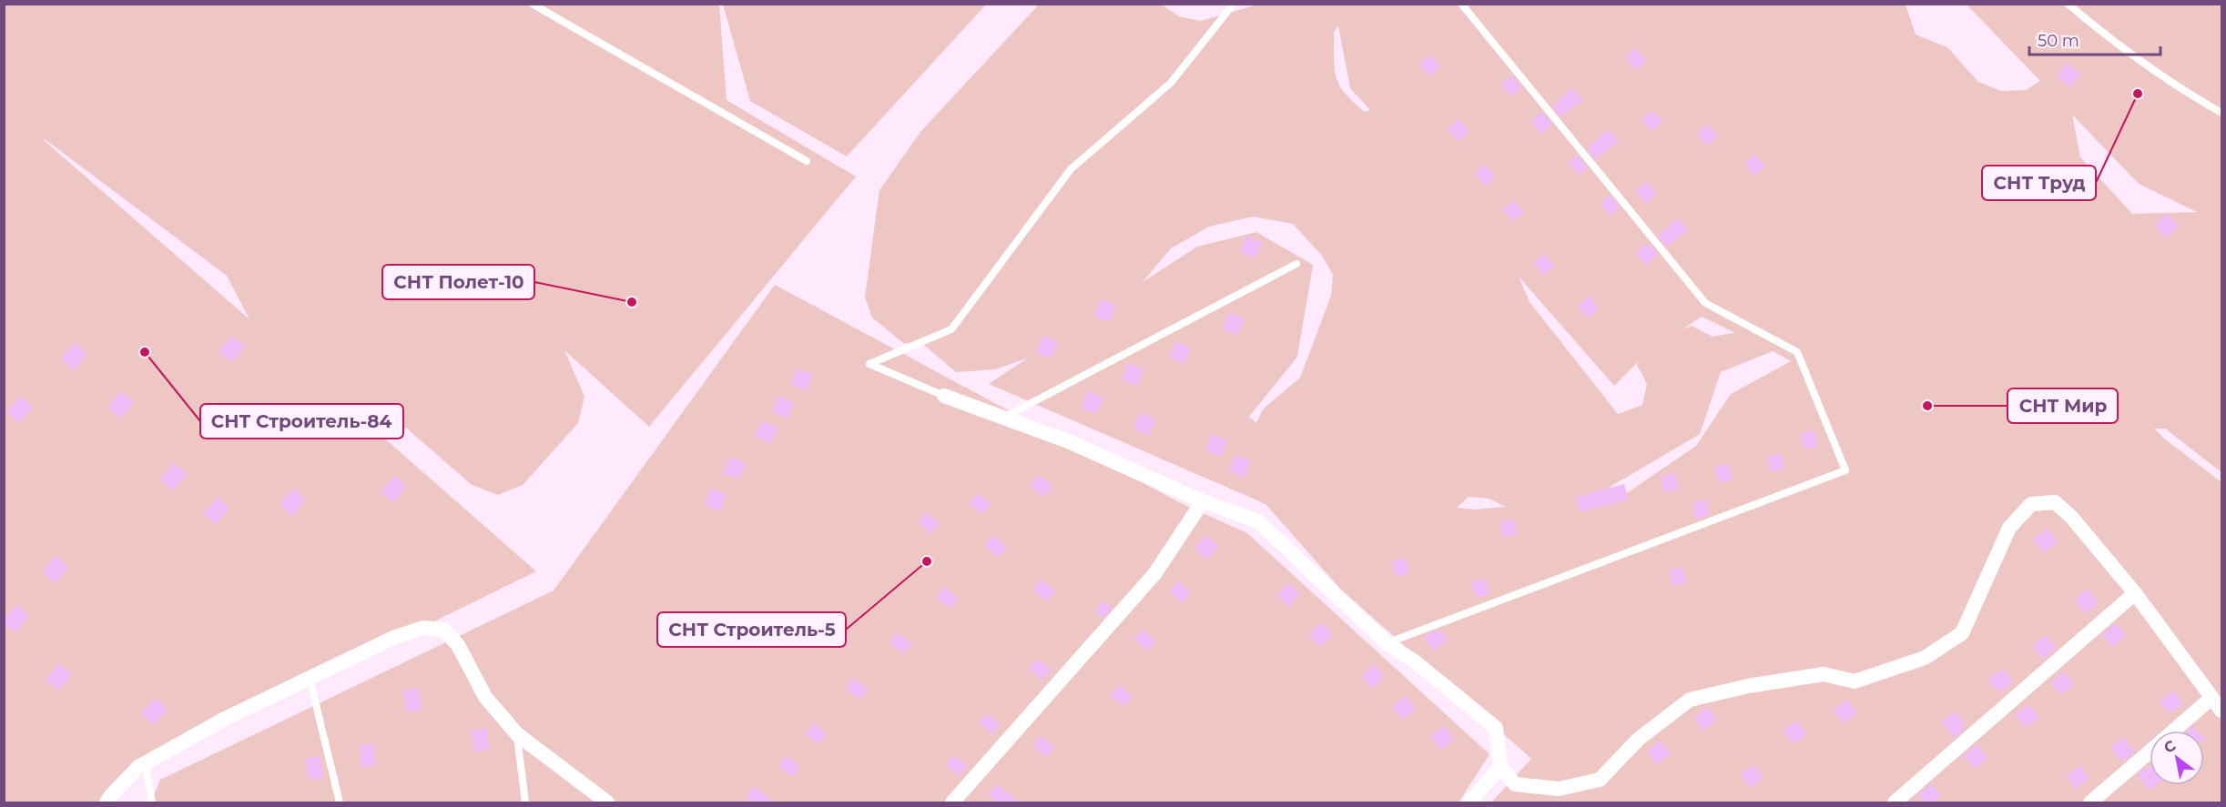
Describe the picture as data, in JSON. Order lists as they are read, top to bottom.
{
  "places": [
    "СНТ Труд",
    "СНТ Полет-10",
    "СНТ Строитель-84",
    "СНТ Мир",
    "СНТ Строитель-5"
  ],
  "scale_bar": "50 m",
  "north": "top left"
}
